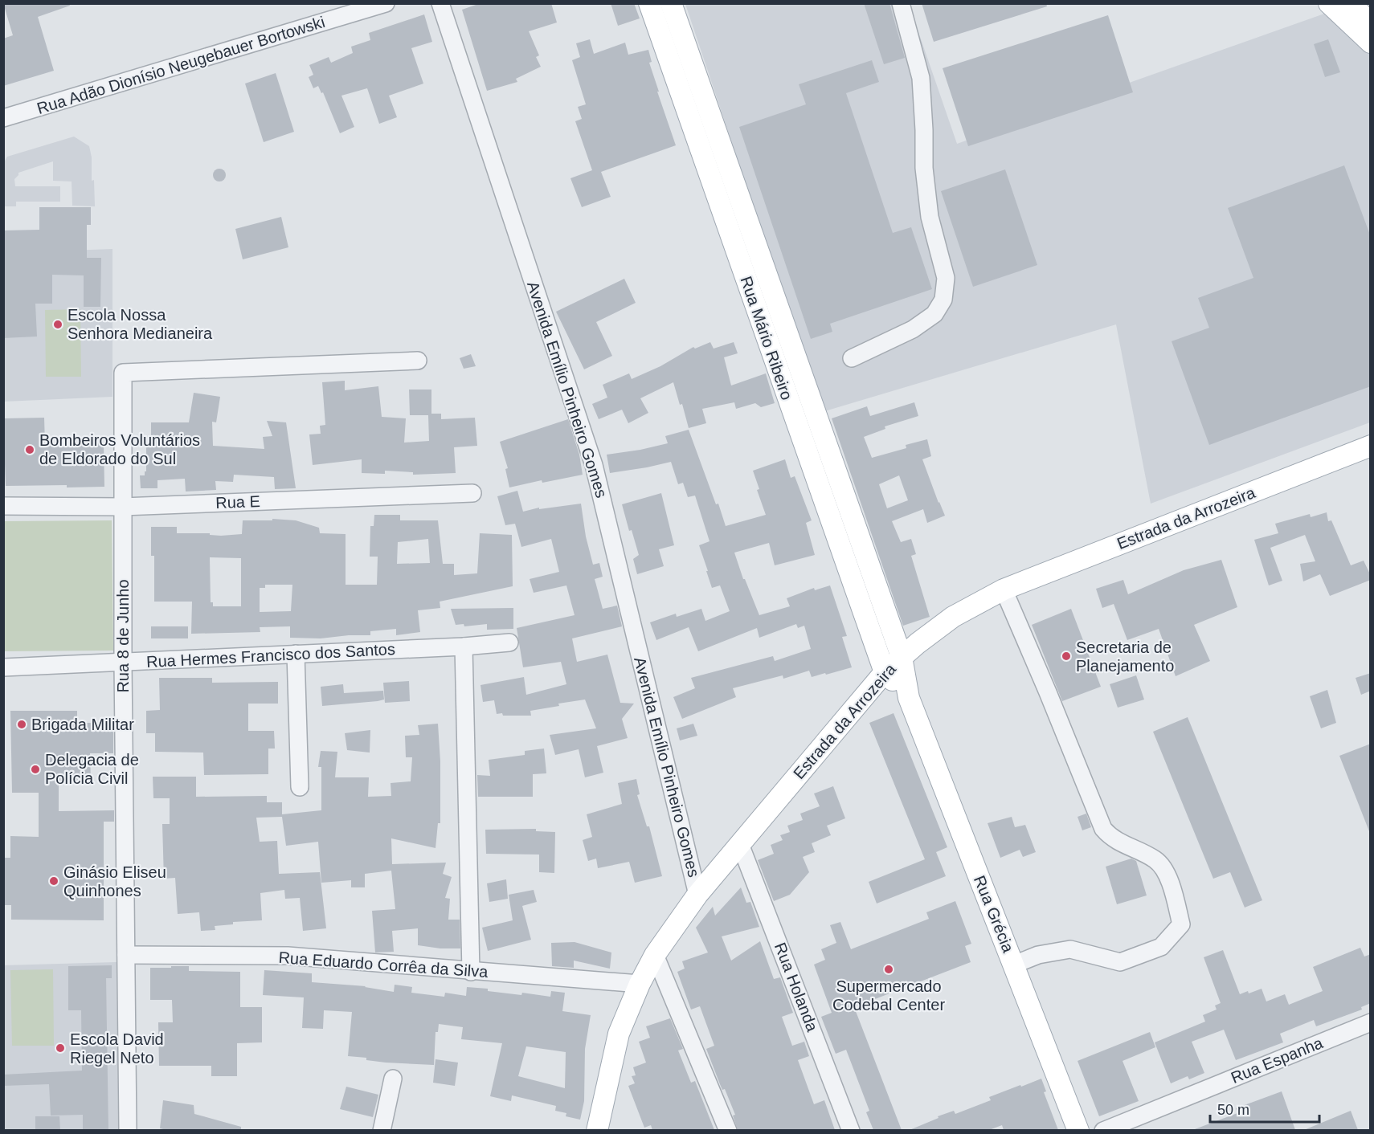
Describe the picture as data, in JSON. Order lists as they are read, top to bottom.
{
  "streets": {
    "main road": ["Rua Mário Ribeiro", "Estrada da Arrozeira", "Rua Grécia"],
    "street": [
      "Rua Adão Dionísio Neugebauer Bortowski",
      "Avenida Emílio Pinheiro Gomes",
      "Rua E",
      "Rua 8 de Junho",
      "Rua Hermes Francisco dos Santos",
      "Rua Eduardo Corrêa da Silva",
      "Rua Holanda",
      "Rua Espanha"
    ]
  },
  "crossings": [
    ["Rua Mário Ribeiro", "Estrada da Arrozeira"],
    ["Rua Mário Ribeiro", "Rua Grécia"],
    ["Avenida Emílio Pinheiro Gomes", "Estrada da Arrozeira"],
    ["Rua E", "Rua 8 de Junho"],
    ["Estrada da Arrozeira", "Rua Grécia"],
    ["Estrada da Arrozeira", "Rua Eduardo Corrêa da Silva"],
    ["Estrada da Arrozeira", "Rua Holanda"],
    ["Rua 8 de Junho", "Rua Hermes Francisco dos Santos"],
    ["Rua 8 de Junho", "Rua Eduardo Corrêa da Silva"]
  ],
  "places": [
    "Escola Nossa Senhora Medianeira",
    "Bombeiros Voluntários de Eldorado do Sul",
    "Secretaria de Planejamento",
    "Brigada Militar",
    "Delegacia de Polícia Civil",
    "Ginásio Eliseu Quinhones",
    "Supermercado Codebal Center",
    "Escola David Riegel Neto"
  ],
  "scale_bar": "50 m"
}
